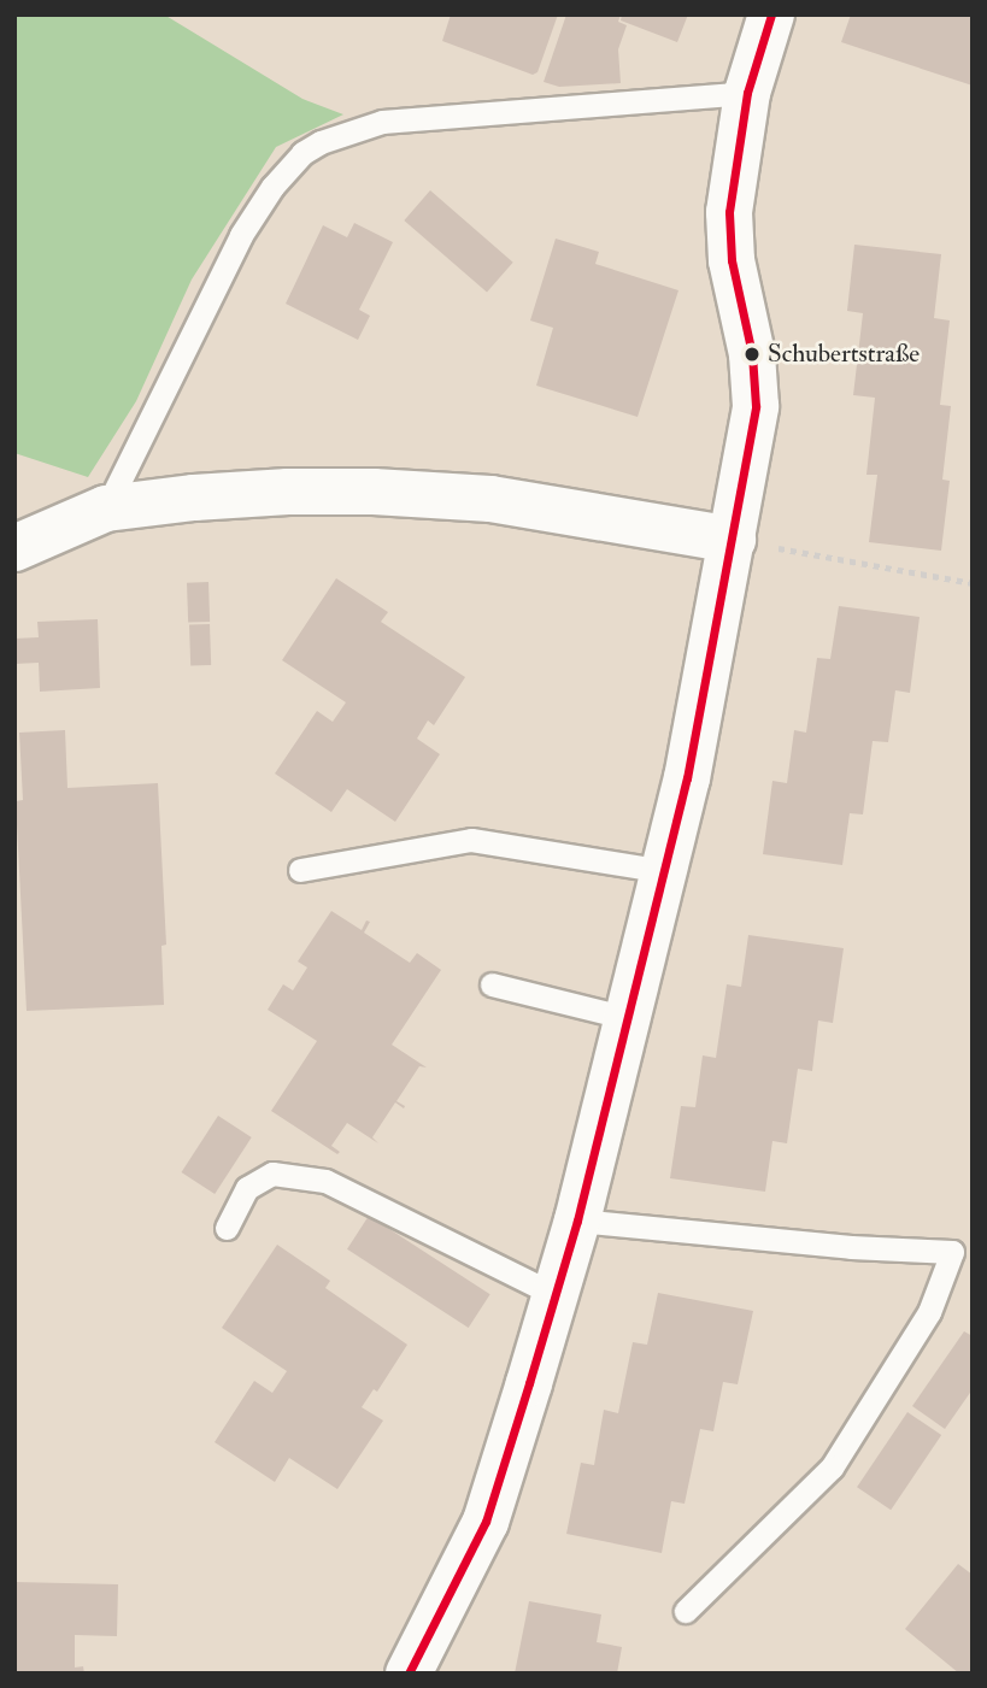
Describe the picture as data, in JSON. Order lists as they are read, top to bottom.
{
  "places": ["Schubertstraße"]
}
